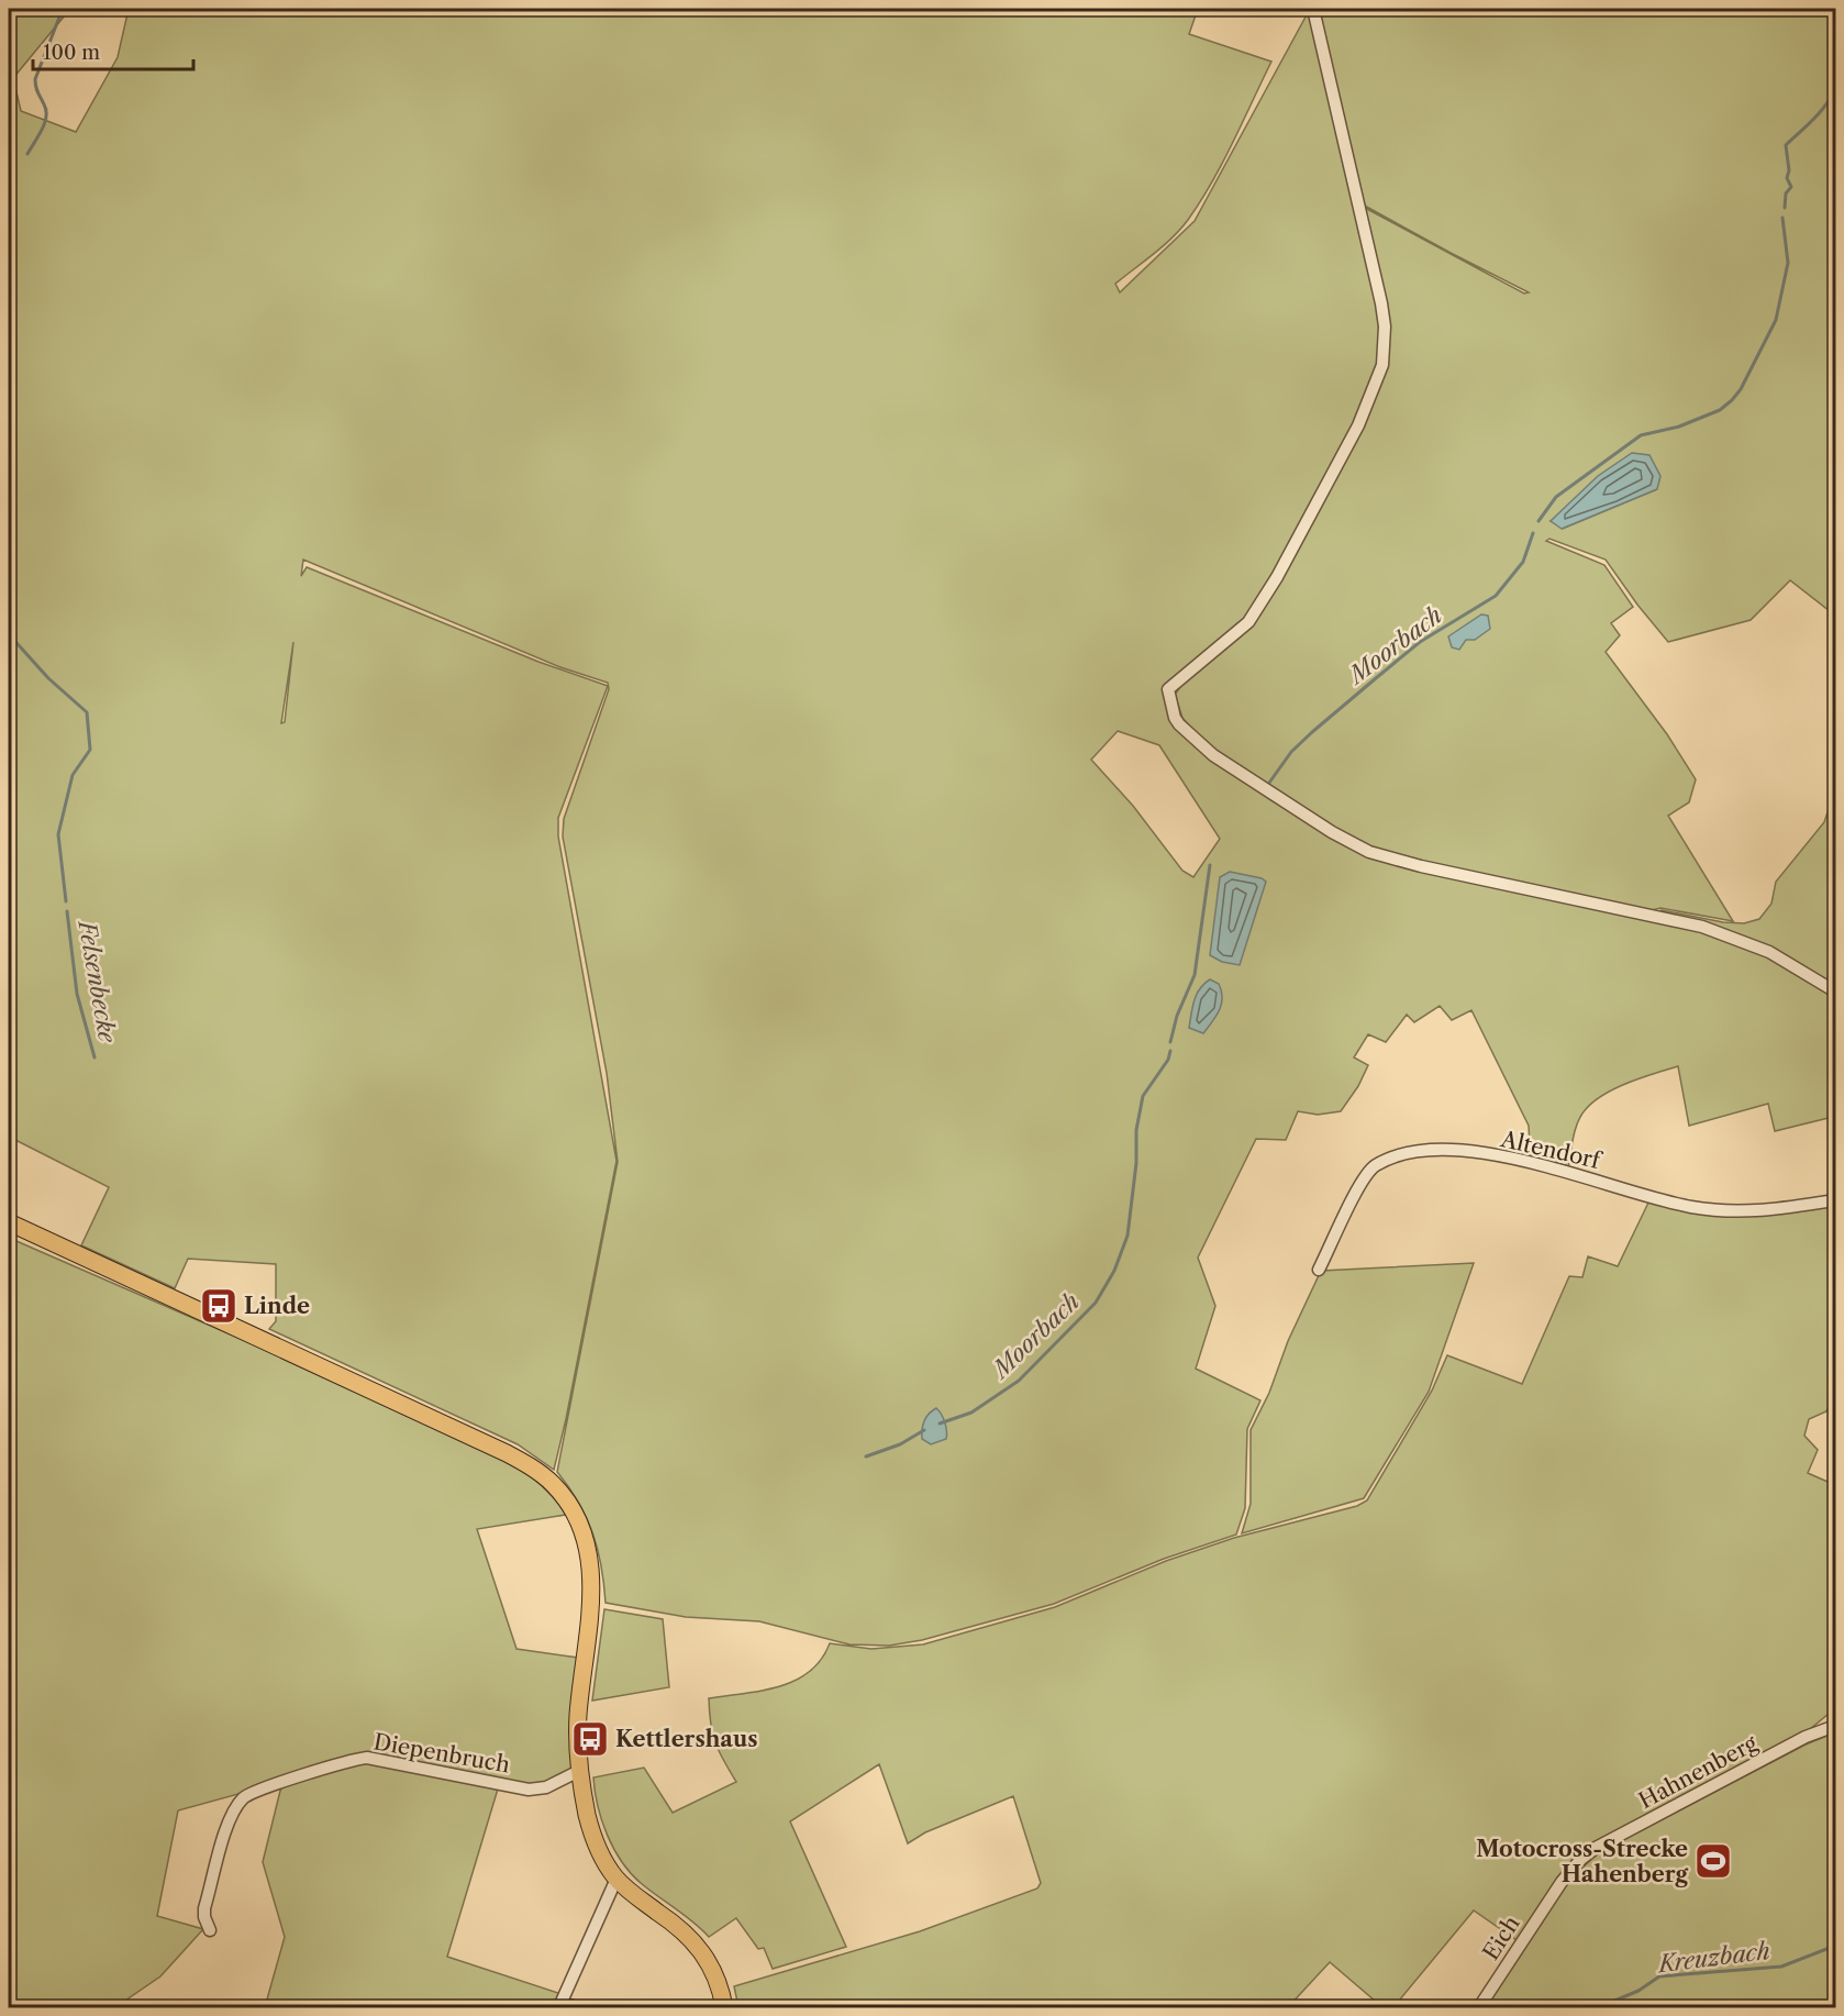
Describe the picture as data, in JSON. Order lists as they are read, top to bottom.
{
  "streets": {
    "street": [
      "Altendorf",
      "Diepenbruch",
      "Hahnenberg",
      "Eich"
    ]
  },
  "crossings": [
    ["Hahnenberg", "Eich"]
  ],
  "water": ["Moorbach", "Felsenbecke", "Kreuzbach"],
  "places": {
    "bus stop": ["Linde", "Kettlershaus"],
    "sports": ["Motocross-Strecke Hahenberg"]
  },
  "scale_bar": "100 m"
}
